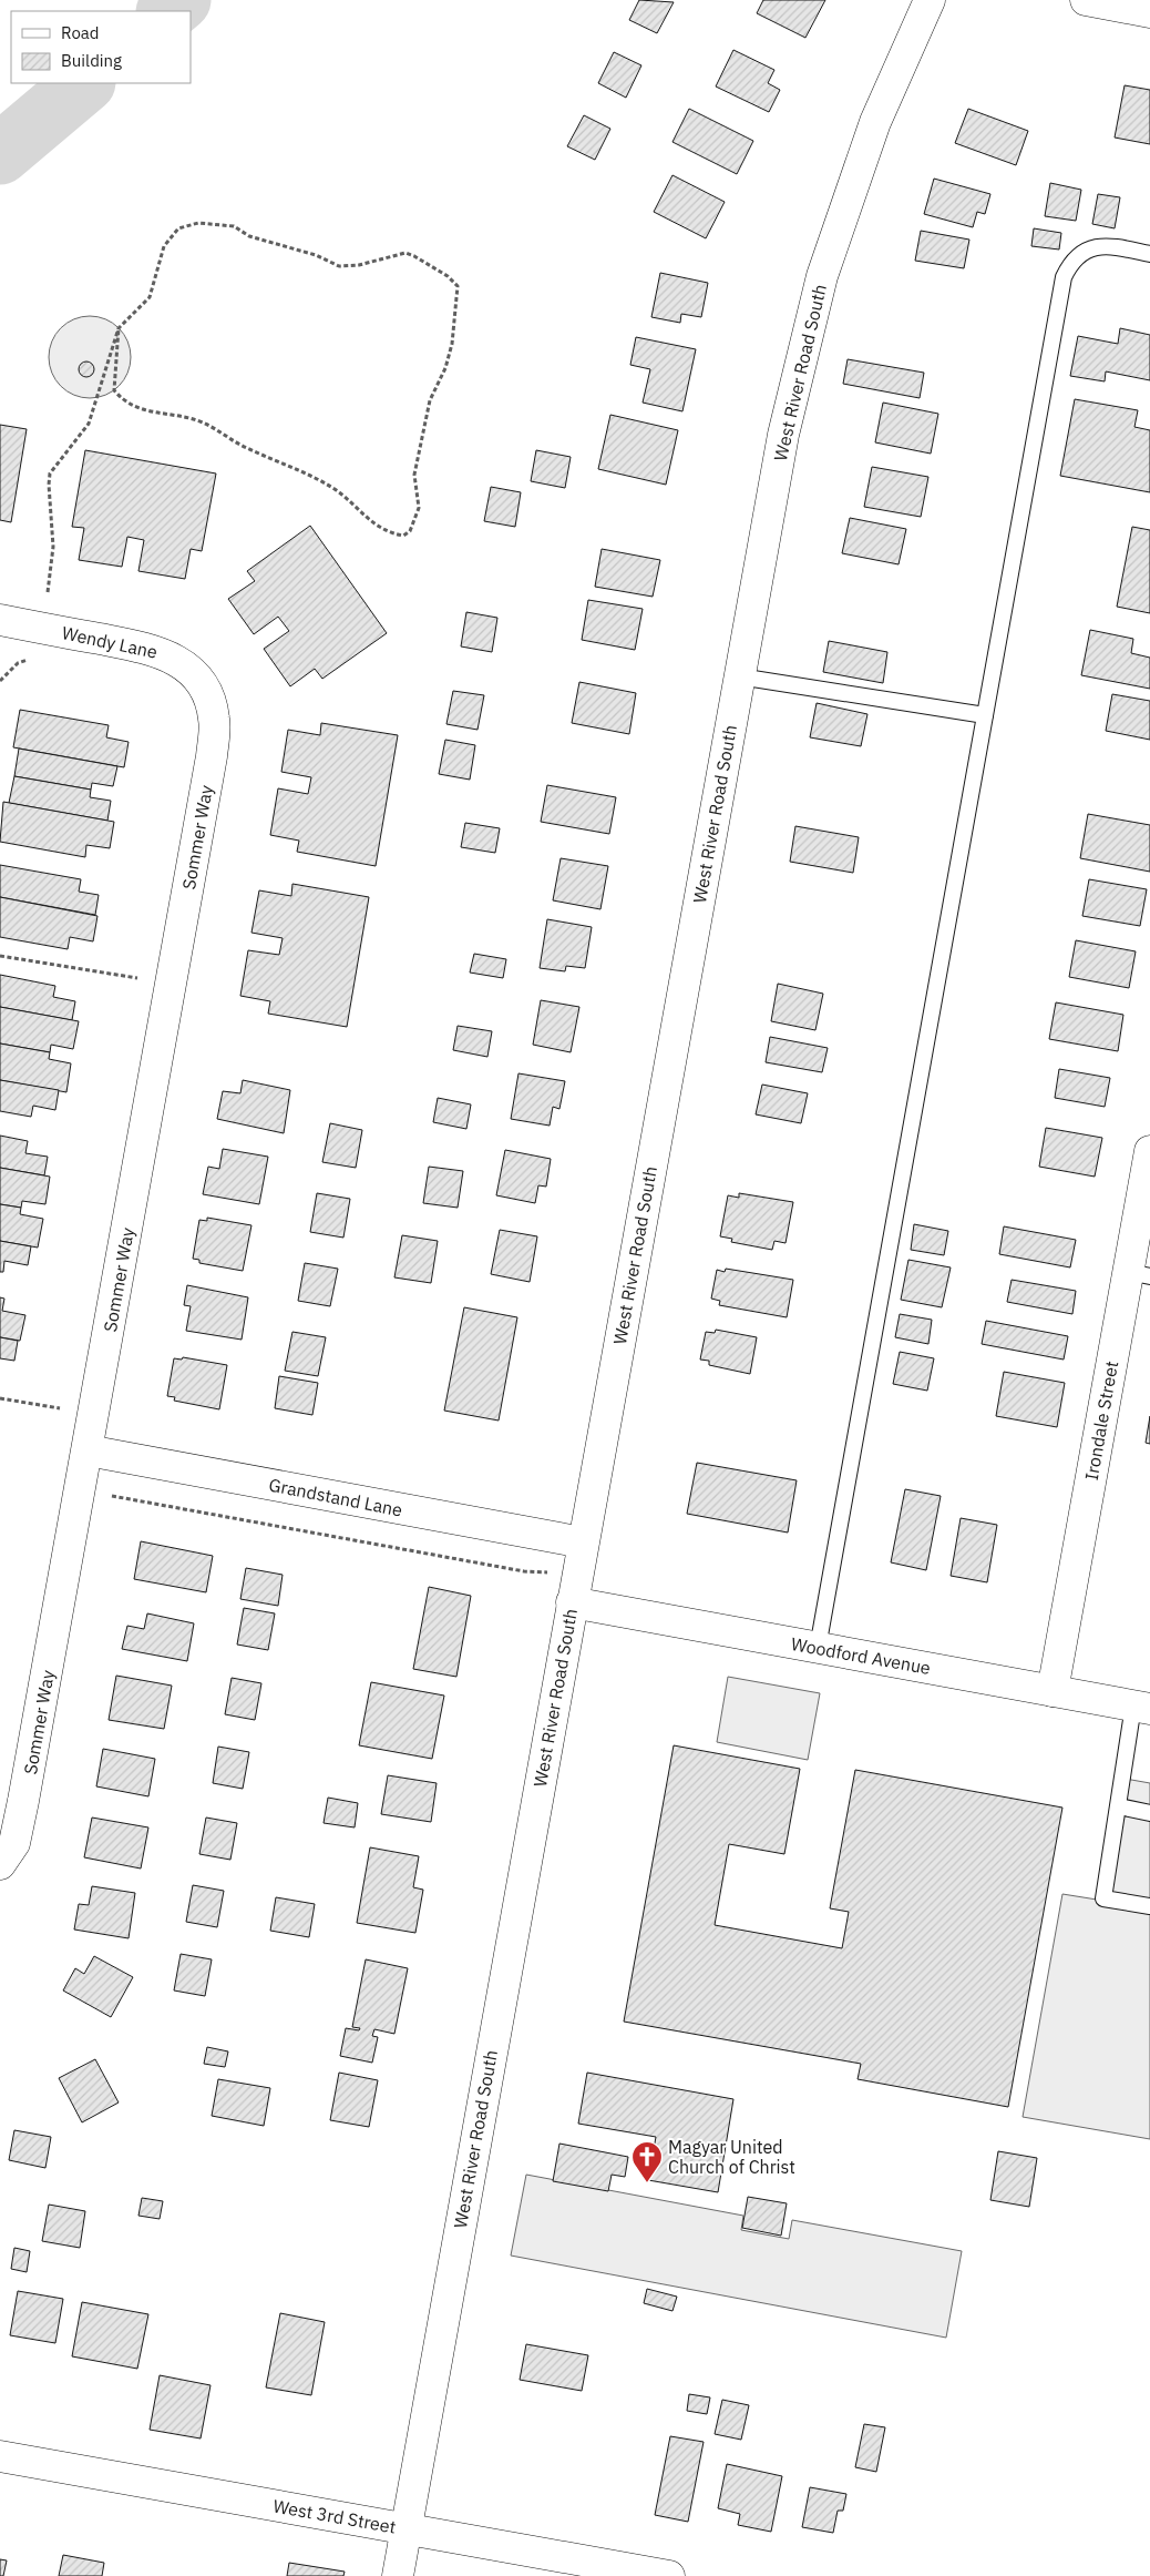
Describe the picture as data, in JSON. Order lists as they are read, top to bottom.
{
  "streets": {
    "main road": [
      "West River Road South",
      "Wendy Lane",
      "Sommer Way",
      "Irondale Street",
      "Grandstand Lane",
      "Woodford Avenue",
      "West 3rd Street"
    ]
  },
  "crossings": [
    ["West River Road South", "Grandstand Lane"],
    ["West River Road South", "Woodford Avenue"],
    ["West River Road South", "West 3rd Street"],
    ["Wendy Lane", "Sommer Way"],
    ["Sommer Way", "Grandstand Lane"],
    ["Irondale Street", "Woodford Avenue"]
  ],
  "places": {
    "church": ["Magyar United Church of Christ"]
  },
  "legend": ["Road", "Building"]
}
